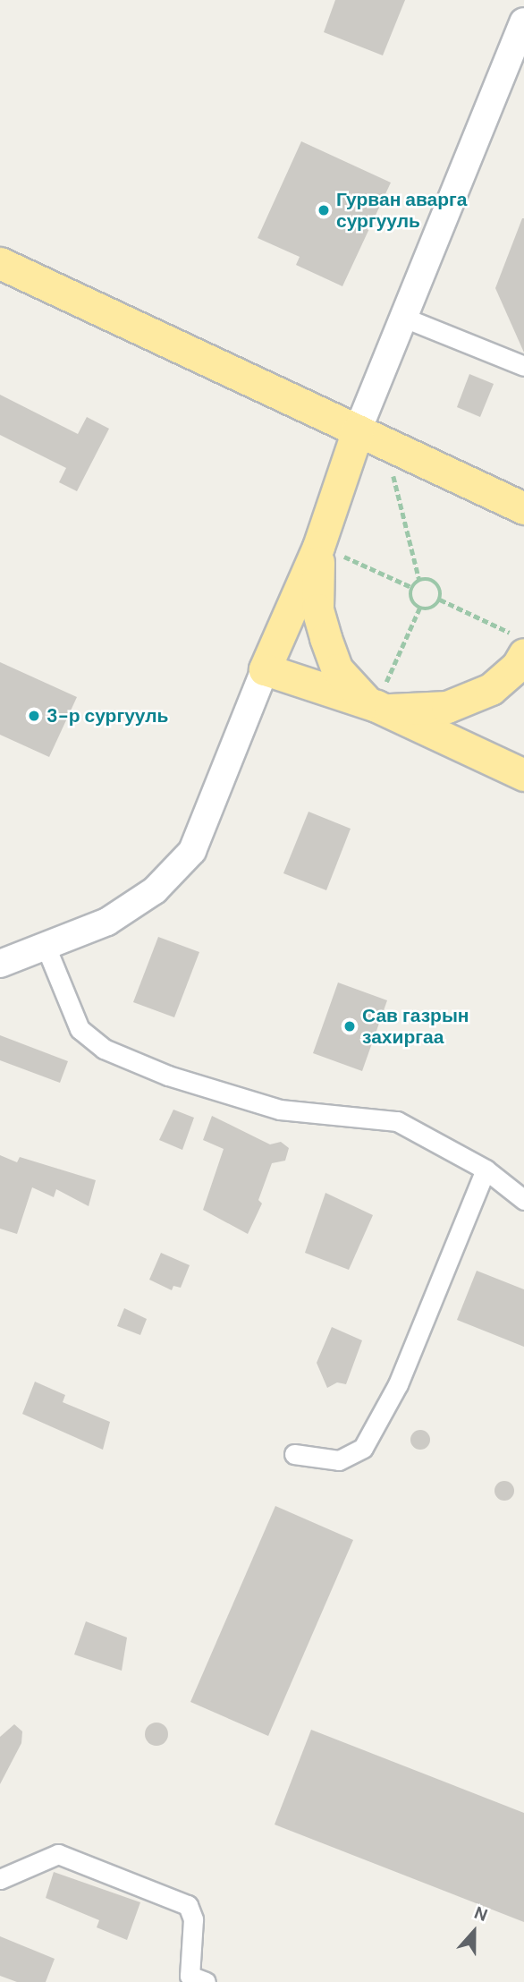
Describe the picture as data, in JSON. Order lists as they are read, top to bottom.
{
  "places": ["Гурван аварга сургууль", "3-р сургууль", "Сав газрын захиргаа"],
  "north": "top"
}
